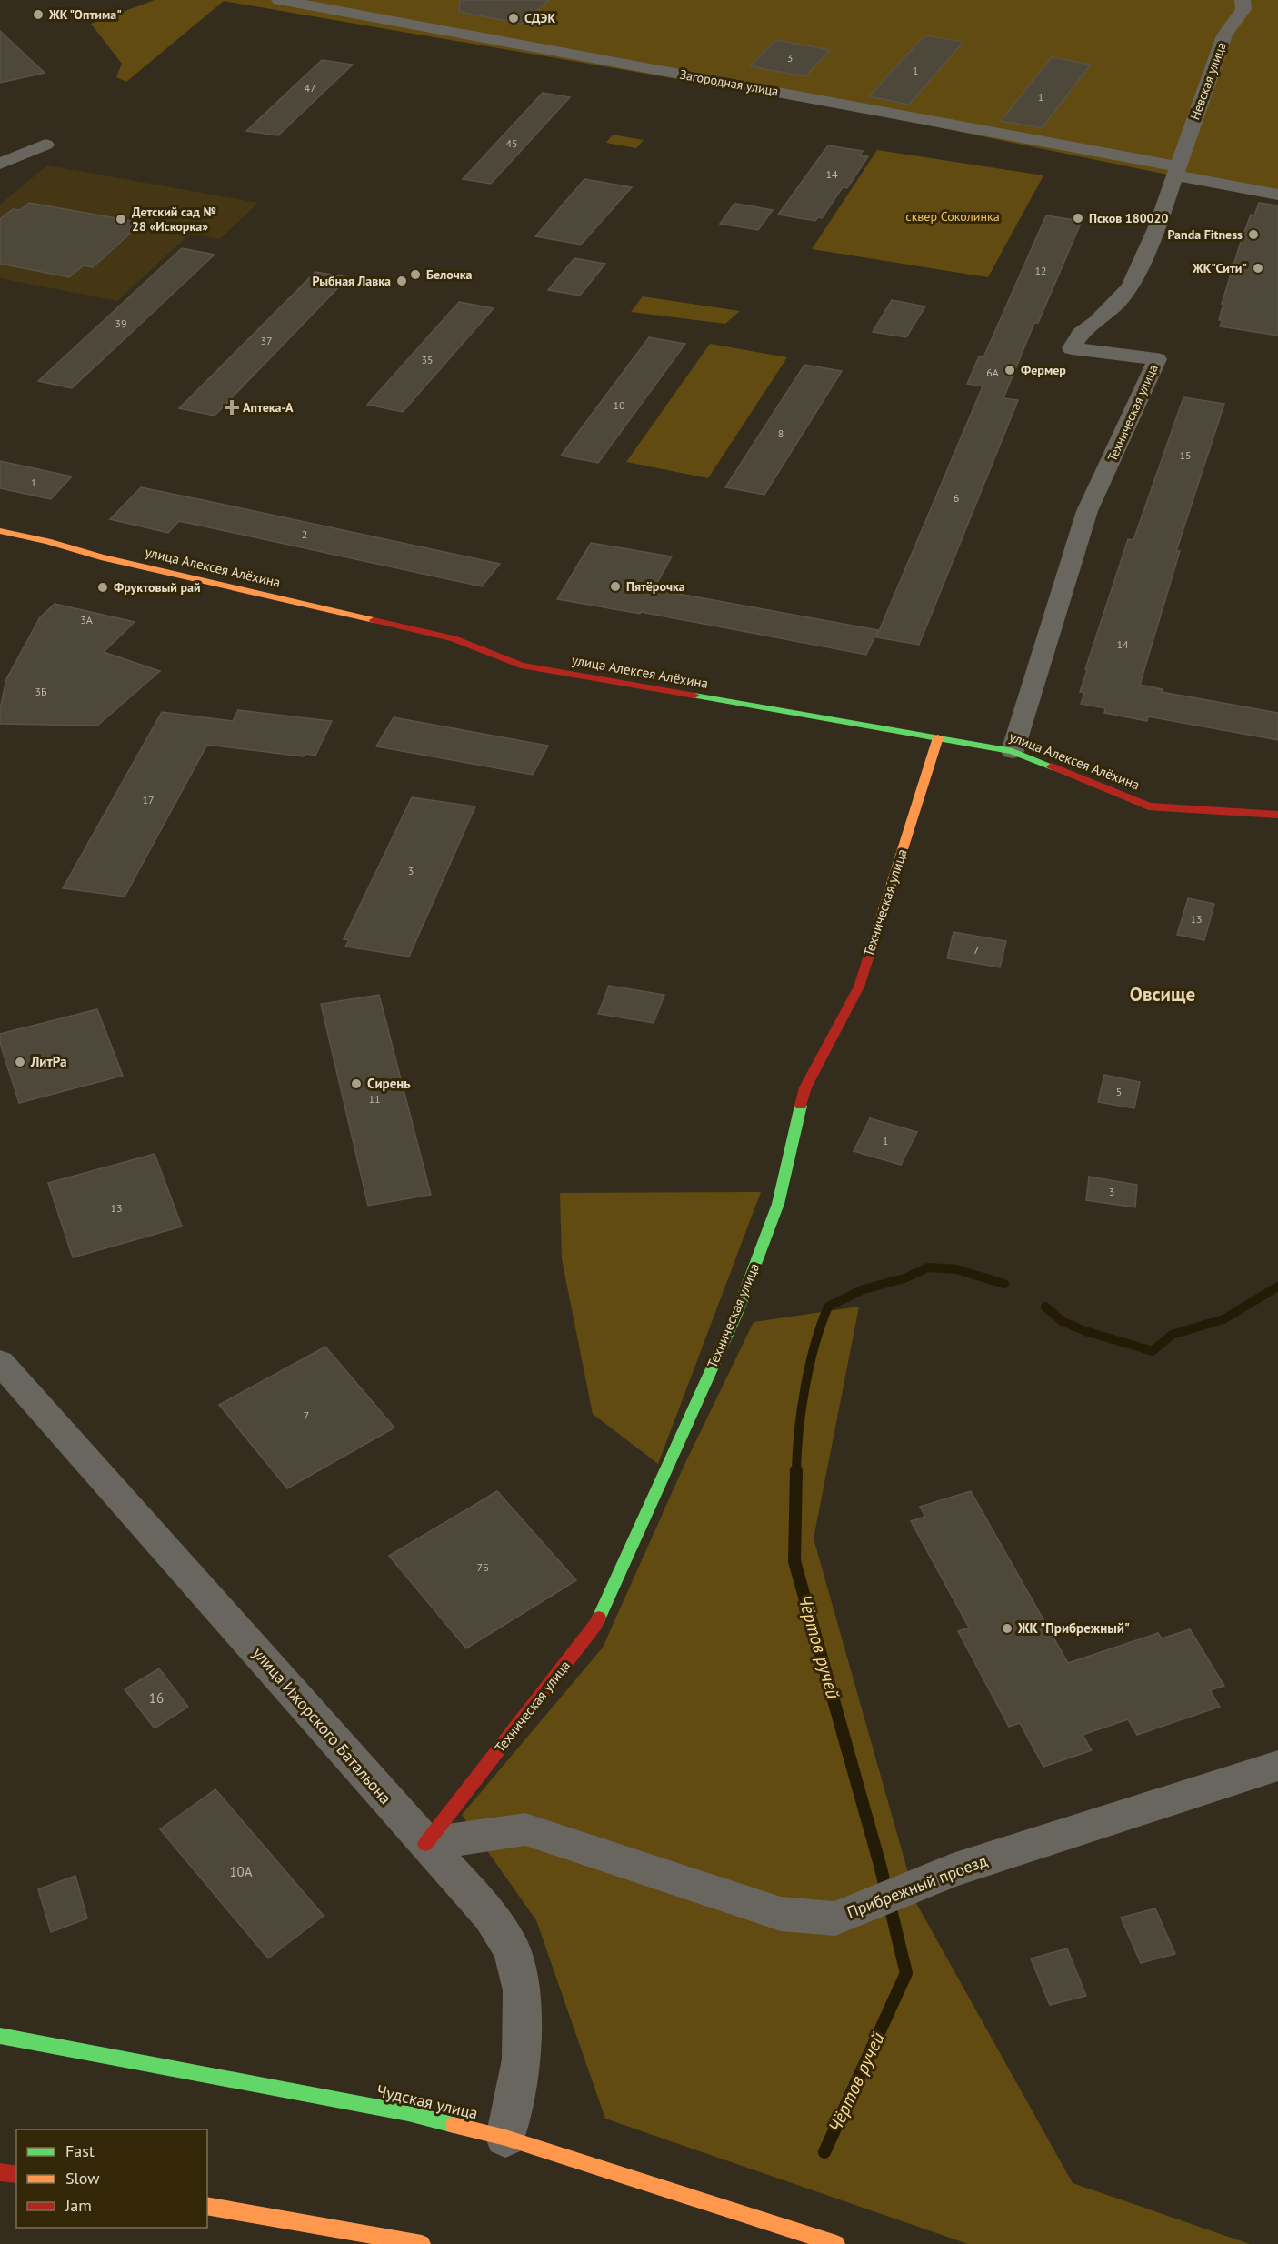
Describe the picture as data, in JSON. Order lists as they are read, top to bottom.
{
  "streets": {
    "main road": ["Техническая улица", "улица Алексея Алёхина", "Чудская улица"],
    "street": [
      "Невская улица",
      "Загородная улица",
      "улица Ижорского Батальона",
      "Прибрежный проезд"
    ]
  },
  "crossings": [
    ["Невская улица", "Загородная улица"],
    ["Невская улица", "Техническая улица"],
    ["Загородная улица", "Техническая улица"],
    ["Техническая улица", "улица Алексея Алёхина"],
    ["Техническая улица", "улица Ижорского Батальона"],
    ["Техническая улица", "Прибрежный проезд"],
    ["улица Ижорского Батальона", "Прибрежный проезд"],
    ["улица Ижорского Батальона", "Чудская улица"]
  ],
  "districts": ["Овсище"],
  "water": ["Чёртов ручей"],
  "parks": ["сквер Соколинка"],
  "places": {
    "other": [
      "ЖК \"Оптима\"",
      "СДЭК",
      "Псков 180020",
      "Детский сад № 28 «Искорка»",
      "Panda Fitness",
      "ЖК\"Сити\"",
      "Белочка",
      "Рыбная Лавка",
      "Фермер",
      "Пятёрочка",
      "Фруктовый рай",
      "ЛитРа",
      "Сирень",
      "ЖК \"Прибрежный\""
    ],
    "health": ["Аптека-А"]
  },
  "house_numbers": [
    "3",
    "1",
    "47",
    "1",
    "45",
    "14",
    "12",
    "39",
    "37",
    "35",
    "6А",
    "10",
    "8",
    "15",
    "1",
    "6",
    "2",
    "3А",
    "14",
    "3Б",
    "17",
    "3",
    "13",
    "7",
    "5",
    "11",
    "1",
    "3",
    "13",
    "7",
    "7Б",
    "16",
    "10А"
  ],
  "legend": ["Fast", "Slow", "Jam"]
}
